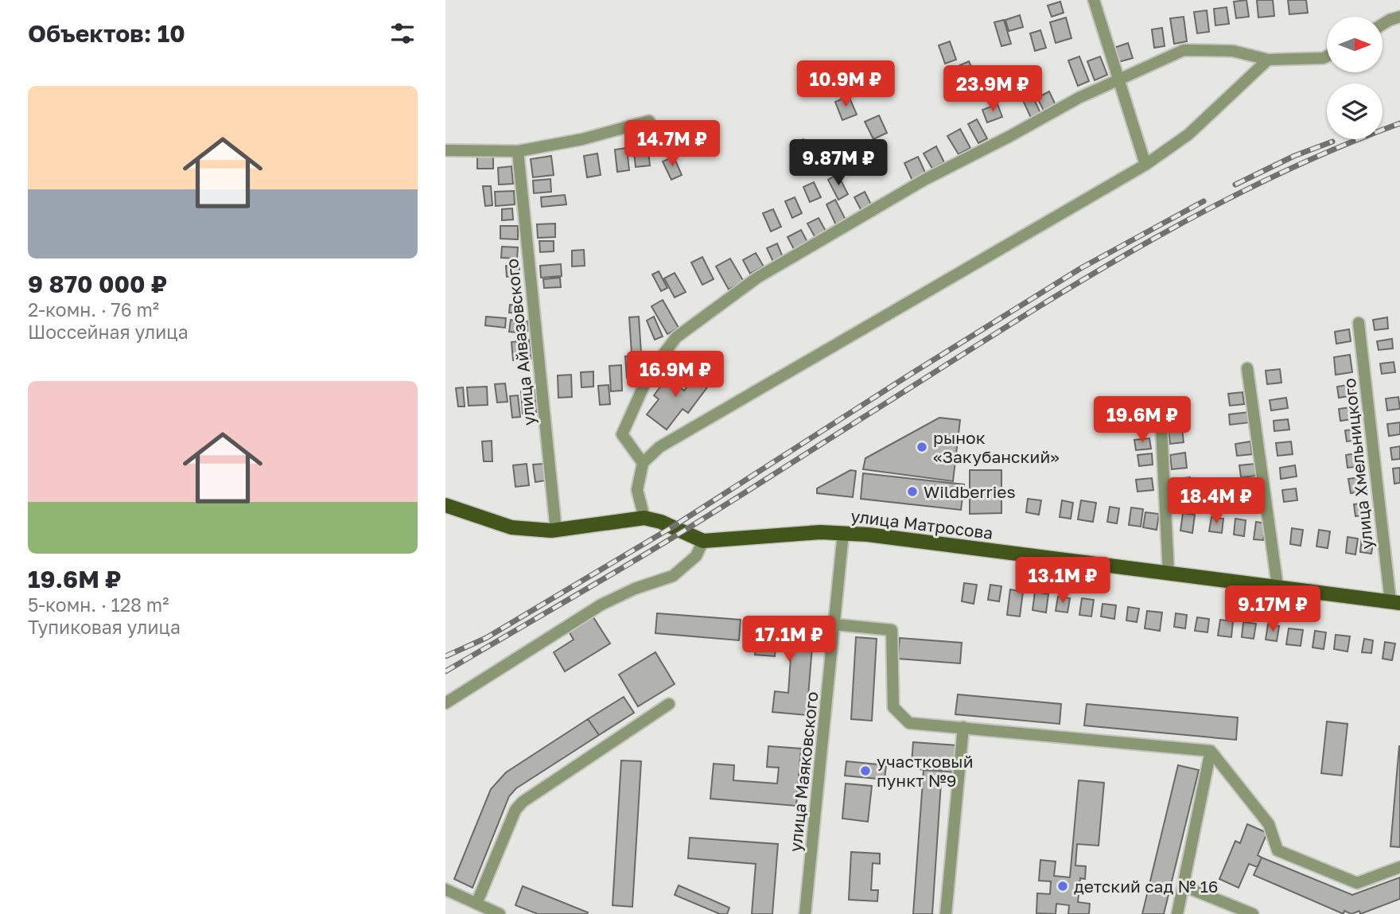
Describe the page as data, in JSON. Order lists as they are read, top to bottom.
{
  "streets": {
    "main road": ["улица Матросова"],
    "street": ["улица Айвазовского", "улица Хмельницкого", "улица Маяковского"]
  },
  "crossings": [
    ["улица Айвазовского", "улица Матросова"],
    ["улица Хмельницкого", "улица Матросова"],
    ["улица Матросова", "улица Маяковского"]
  ],
  "places": [
    "рынок «Закубанский»",
    "Wildberries",
    "участковый пункт №9",
    "детский сад № 16"
  ],
  "north": "right",
  "page": {
    "heading": "Объектов: 10",
    "price": [
      "10.9M ₽",
      "23.9M ₽",
      "14.7M ₽",
      "9.87M ₽",
      "16.9M ₽",
      "19.6M ₽",
      "18.4M ₽",
      "13.1M ₽",
      "9.17M ₽",
      "17.1M ₽"
    ],
    "list": [
      {
        "name": "9 870 000 ₽",
        "note": "2-комн. · 76 m² · Шоссейная улица"
      },
      {
        "name": "19.6M ₽",
        "note": "5-комн. · 128 m² · Тупиковая улица"
      }
    ]
  }
}
